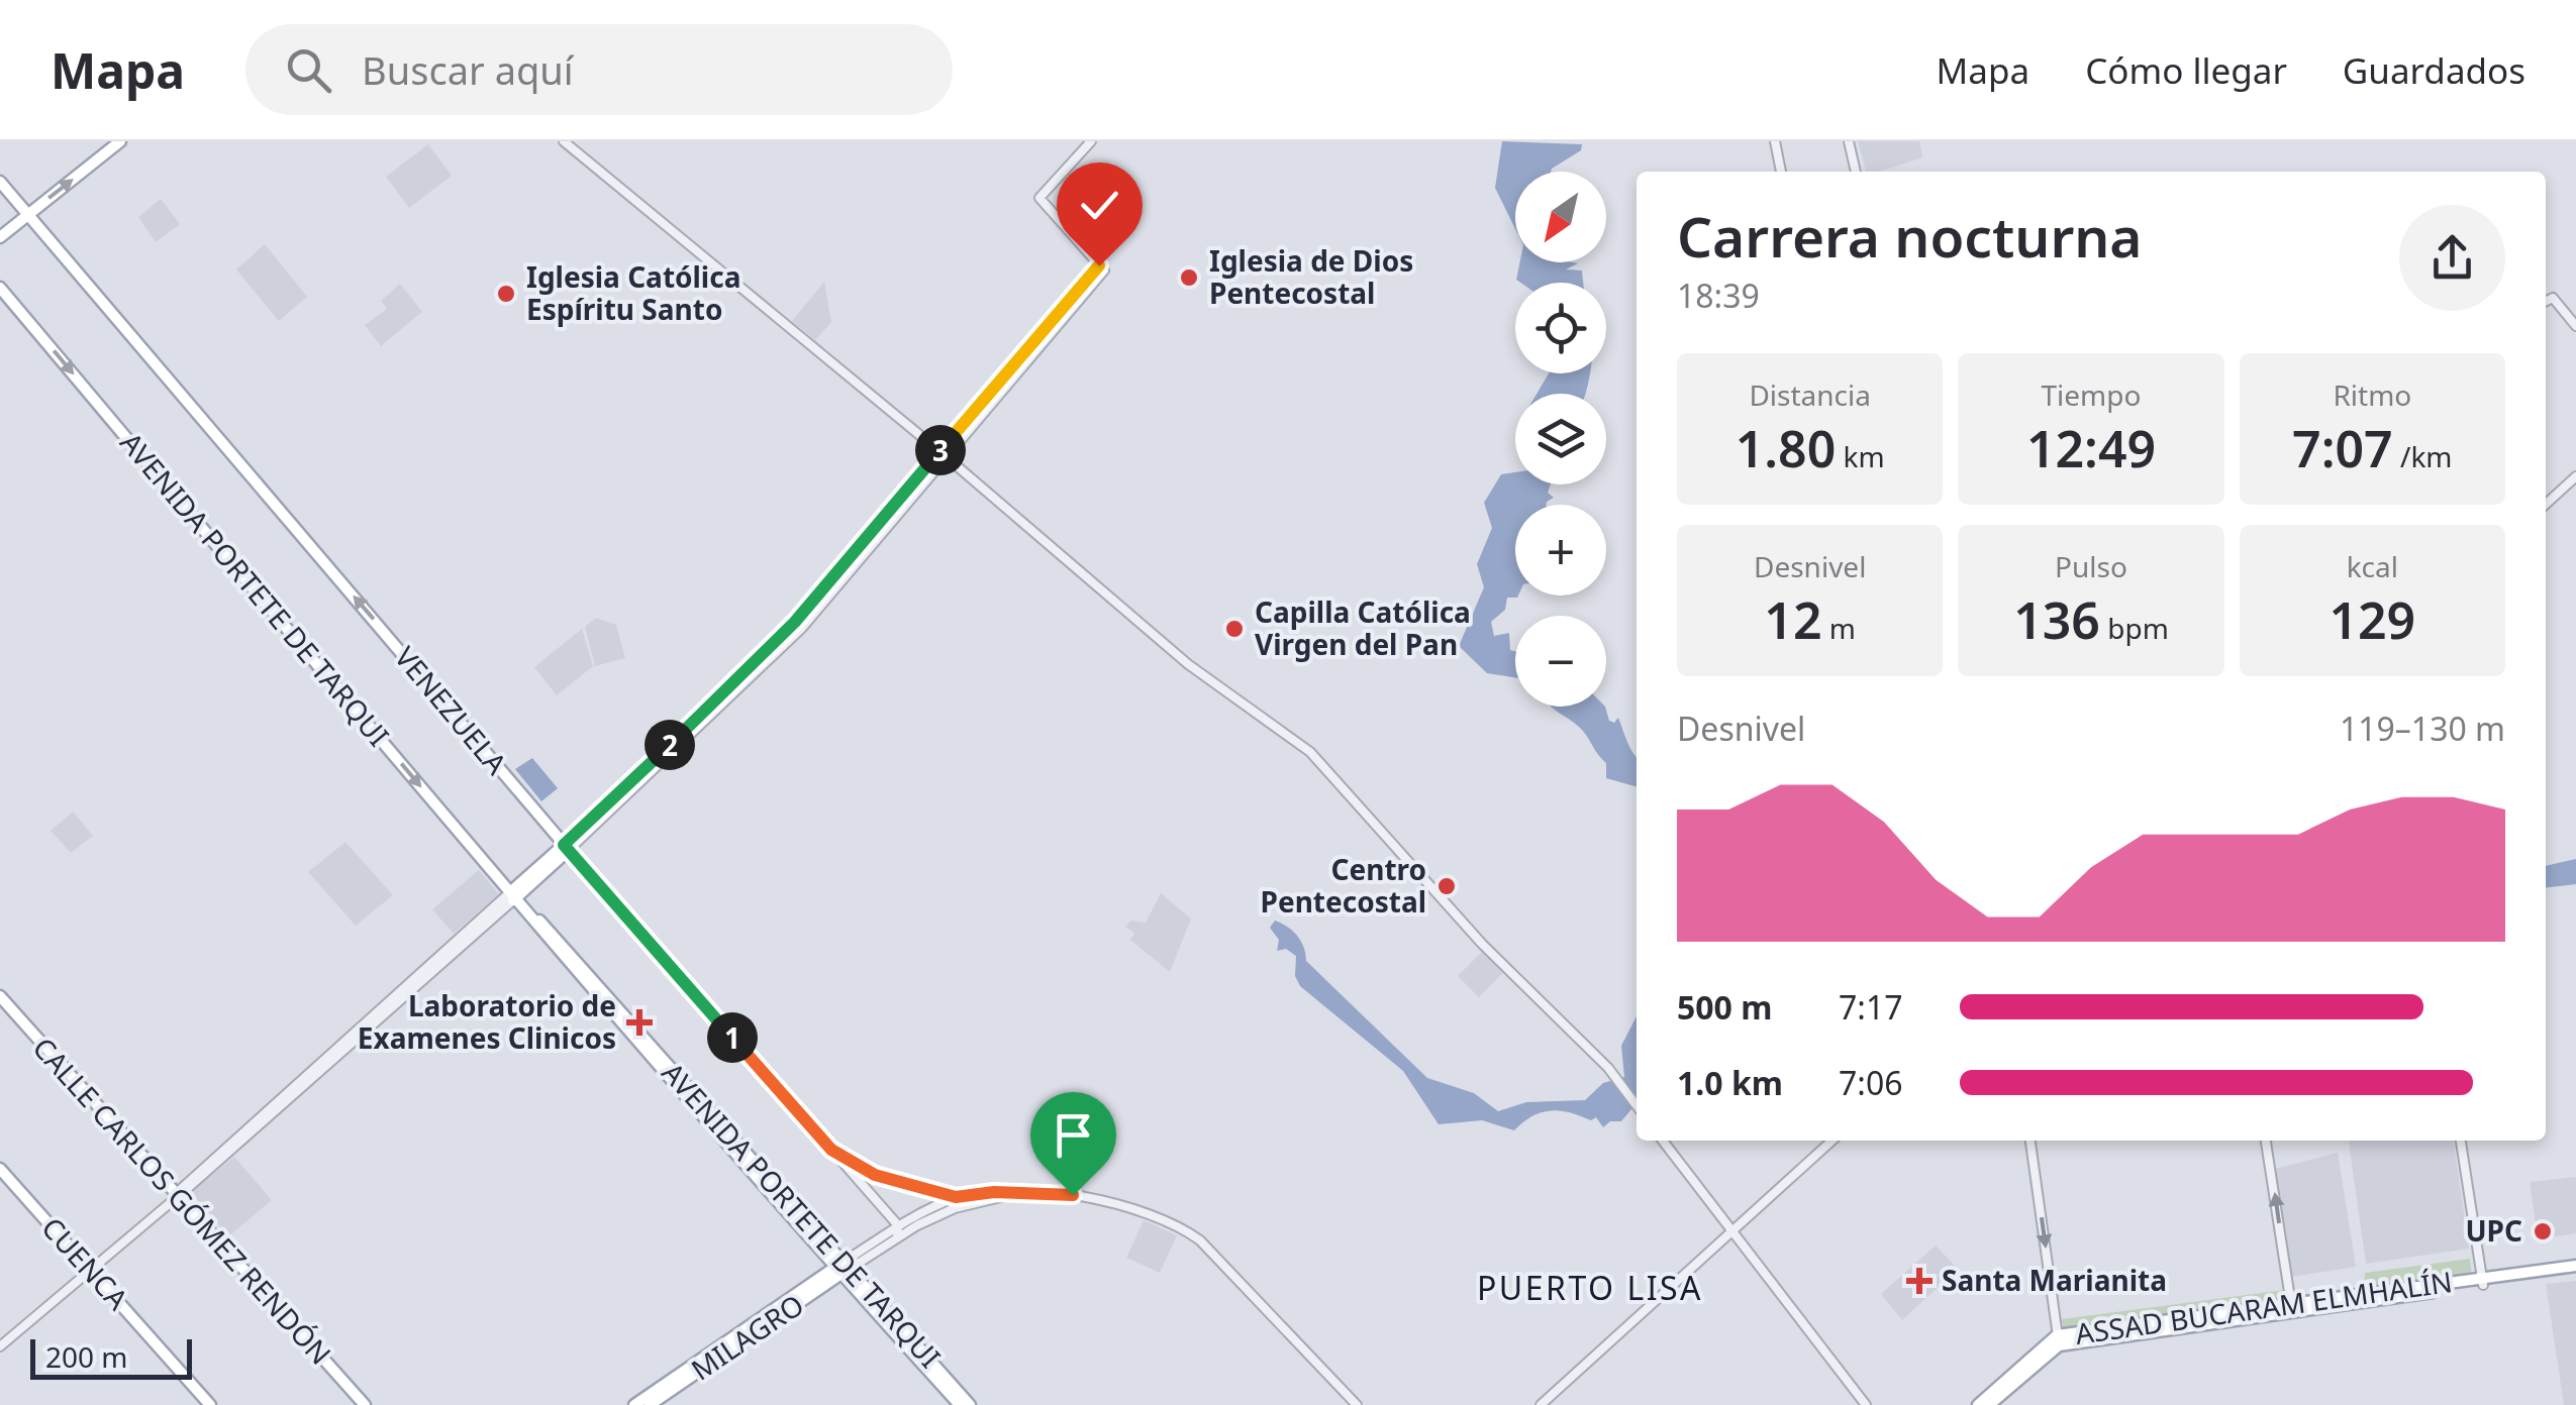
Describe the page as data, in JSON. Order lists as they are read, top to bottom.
{
  "streets": {
    "main road": [
      "AVENIDA PORTETE DE TARQUI",
      "VENEZUELA",
      "CALLE CARLOS GÓMEZ RENDÓN",
      "CUENCA",
      "ASSAD BUCARAM ELMHALÍN",
      "MILAGRO"
    ]
  },
  "crossings": [
    ["AVENIDA PORTETE DE TARQUI", "MILAGRO"]
  ],
  "one_way": ["AVENIDA PORTETE DE TARQUI", "VENEZUELA"],
  "districts": ["PUERTO LISA"],
  "places": {
    "other": [
      "Iglesia de Dios Pentecostal",
      "Iglesia Católica Espíritu Santo",
      "Capilla Católica Virgen del Pan",
      "Centro Pentecostal",
      "UPC"
    ],
    "health": ["Laboratorio de Examenes Clinicos", "Santa Marianita"]
  },
  "scale_bar": "200 m",
  "north": "bottom left",
  "page": {
    "header": "Mapa",
    "search": "Buscar aquí",
    "nav": ["Mapa", "Cómo llegar", "Guardados"],
    "map_buttons": ["+", "−"],
    "heading": ["Carrera nocturna", "18:39"],
    "stats": [
      ["Distancia", "1.80 km"],
      ["Tiempo", "12:49"],
      ["Ritmo", "7:07 /km"],
      ["Desnivel", "12 m"],
      ["Pulso", "136 bpm"],
      ["kcal", "129"]
    ],
    "pins": ["3", "2", "1"],
    "chart": ["Desnivel", "119–130 m"],
    "list": [
      {
        "name": "500 m",
        "note": "7:17"
      },
      {
        "name": "1.0 km",
        "note": "7:06"
      }
    ],
    "scale": "200 m"
  }
}
